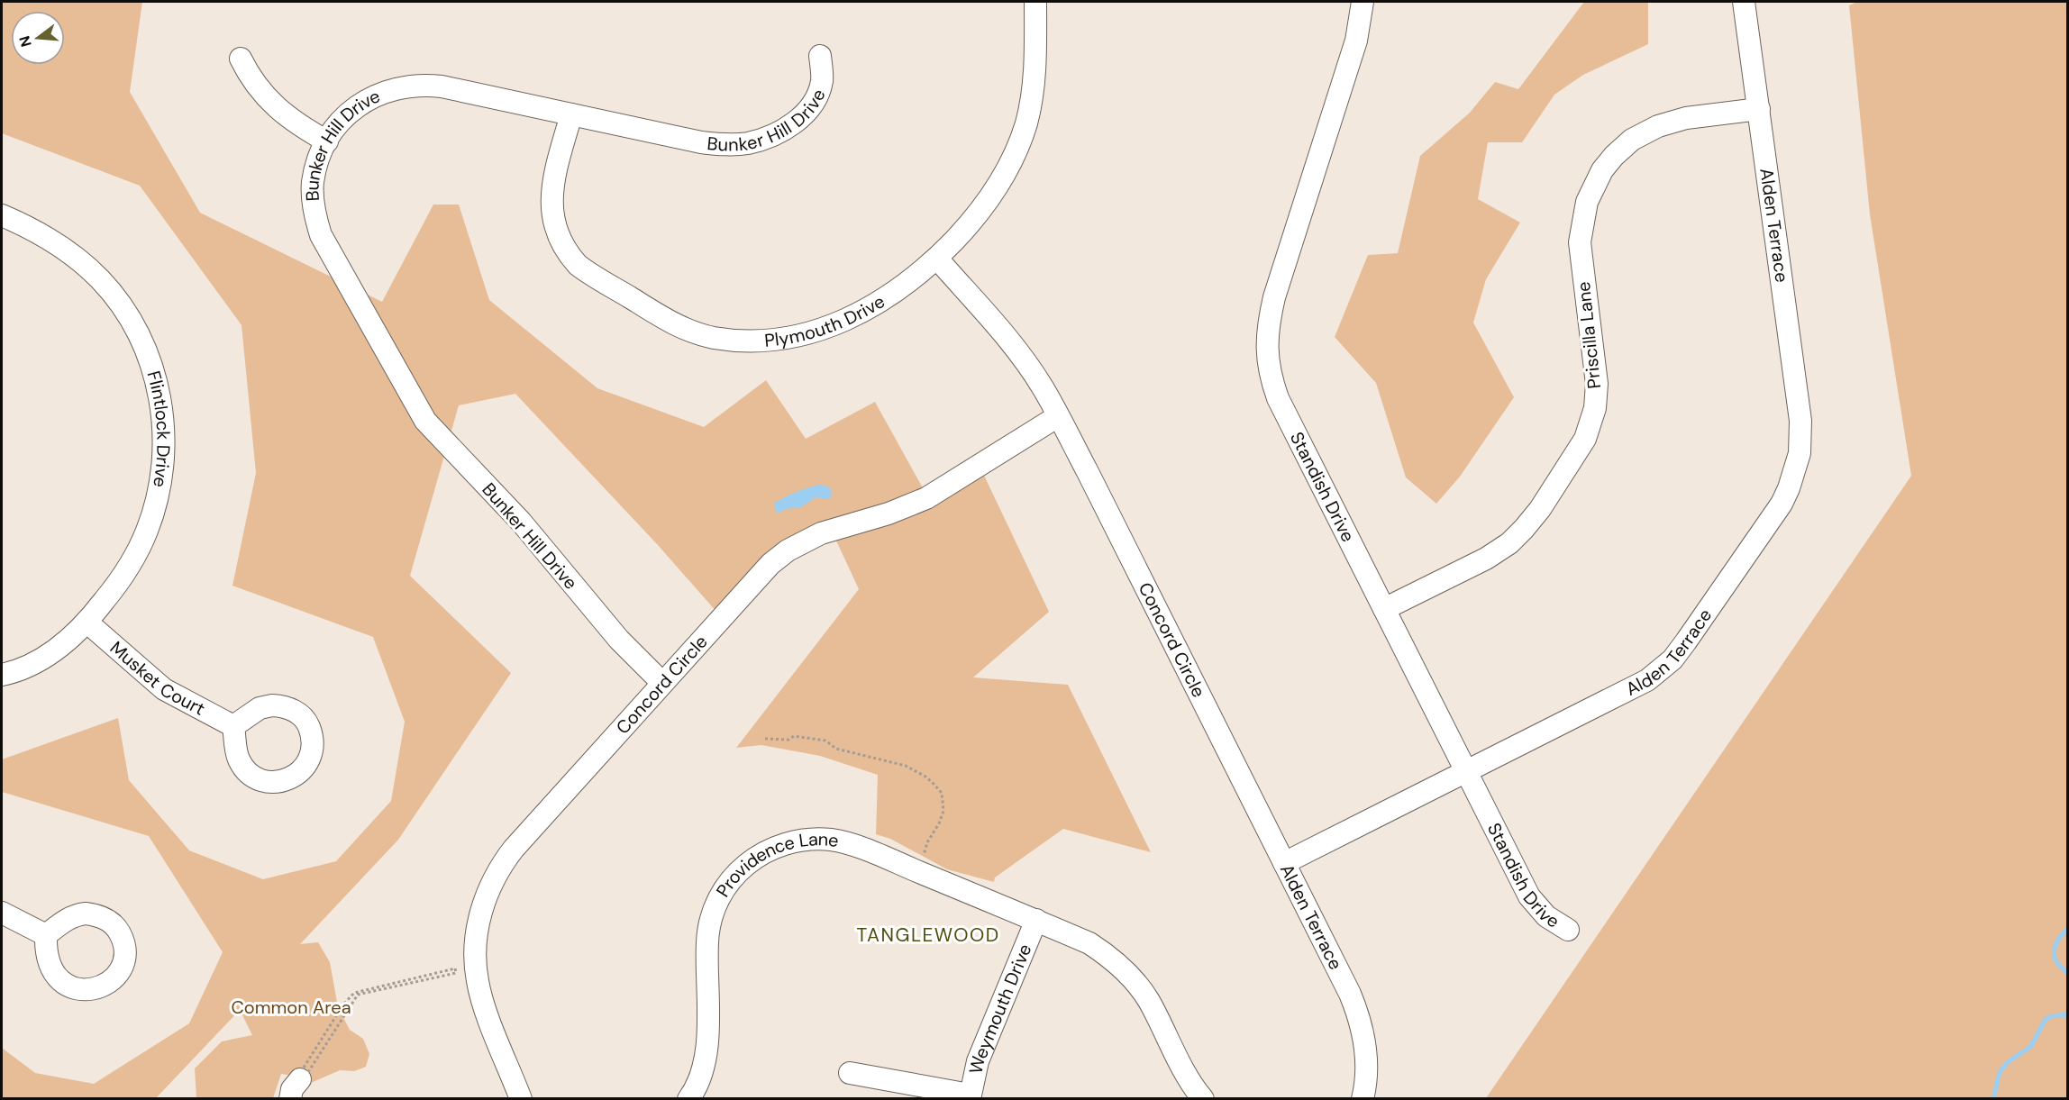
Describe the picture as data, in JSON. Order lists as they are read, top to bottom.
{
  "streets": {
    "street": [
      "Bunker Hill Drive",
      "Alden Terrace",
      "Plymouth Drive",
      "Priscilla Lane",
      "Flintlock Drive",
      "Standish Drive",
      "Concord Circle",
      "Musket Court",
      "Providence Lane",
      "Weymouth Drive"
    ]
  },
  "crossings": [
    ["Bunker Hill Drive", "Plymouth Drive"],
    ["Bunker Hill Drive", "Concord Circle"],
    ["Alden Terrace", "Priscilla Lane"],
    ["Alden Terrace", "Standish Drive"],
    ["Alden Terrace", "Concord Circle"],
    ["Plymouth Drive", "Concord Circle"],
    ["Priscilla Lane", "Standish Drive"],
    ["Flintlock Drive", "Musket Court"],
    ["Providence Lane", "Weymouth Drive"]
  ],
  "districts": ["TANGLEWOOD"],
  "parks": ["Common Area"],
  "north": "left"
}
